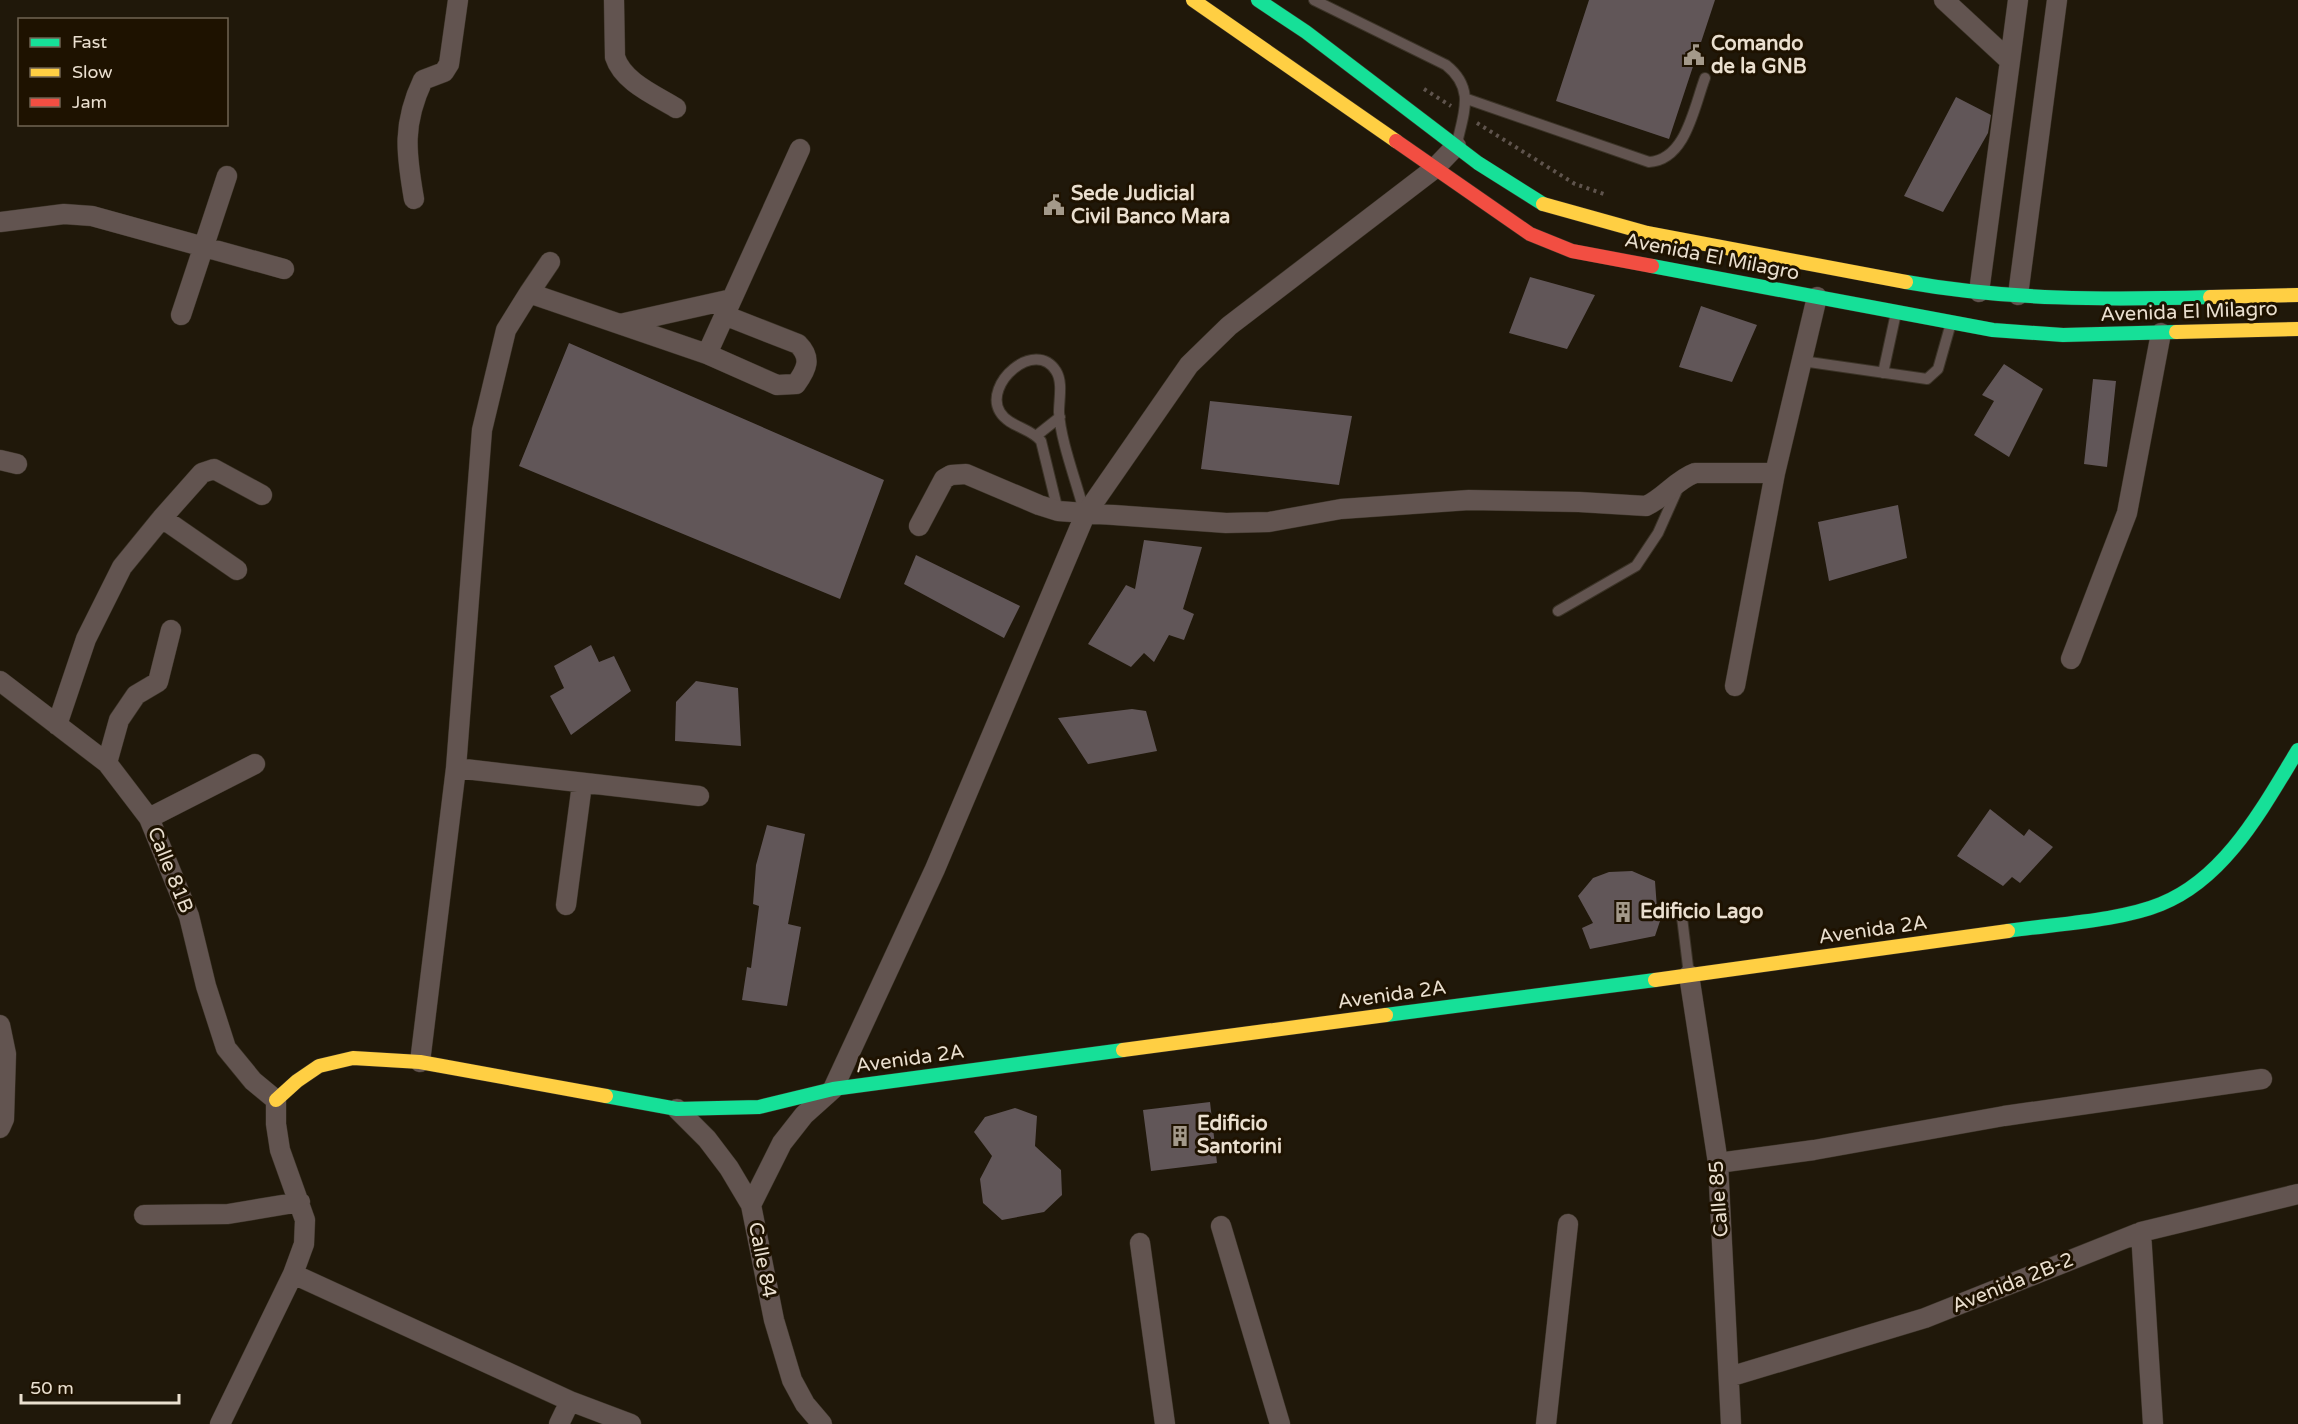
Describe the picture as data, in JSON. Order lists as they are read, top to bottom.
{
  "streets": {
    "main road": ["Avenida El Milagro", "Avenida 2A"],
    "street": [
      "Calle 81B",
      "Calle 85",
      "Calle 84",
      "Avenida 2B-2"
    ]
  },
  "crossings": [
    ["Calle 81B", "Avenida 2A"],
    ["Avenida 2A", "Calle 85"],
    ["Avenida 2A", "Calle 84"],
    ["Calle 85", "Avenida 2B-2"]
  ],
  "places": {
    "public building": ["Comando de la GNB", "Sede Judicial Civil Banco Mara"],
    "building": ["Edificio Lago", "Edificio Santorini"]
  },
  "legend": ["Fast", "Slow", "Jam"],
  "scale_bar": "50 m"
}
